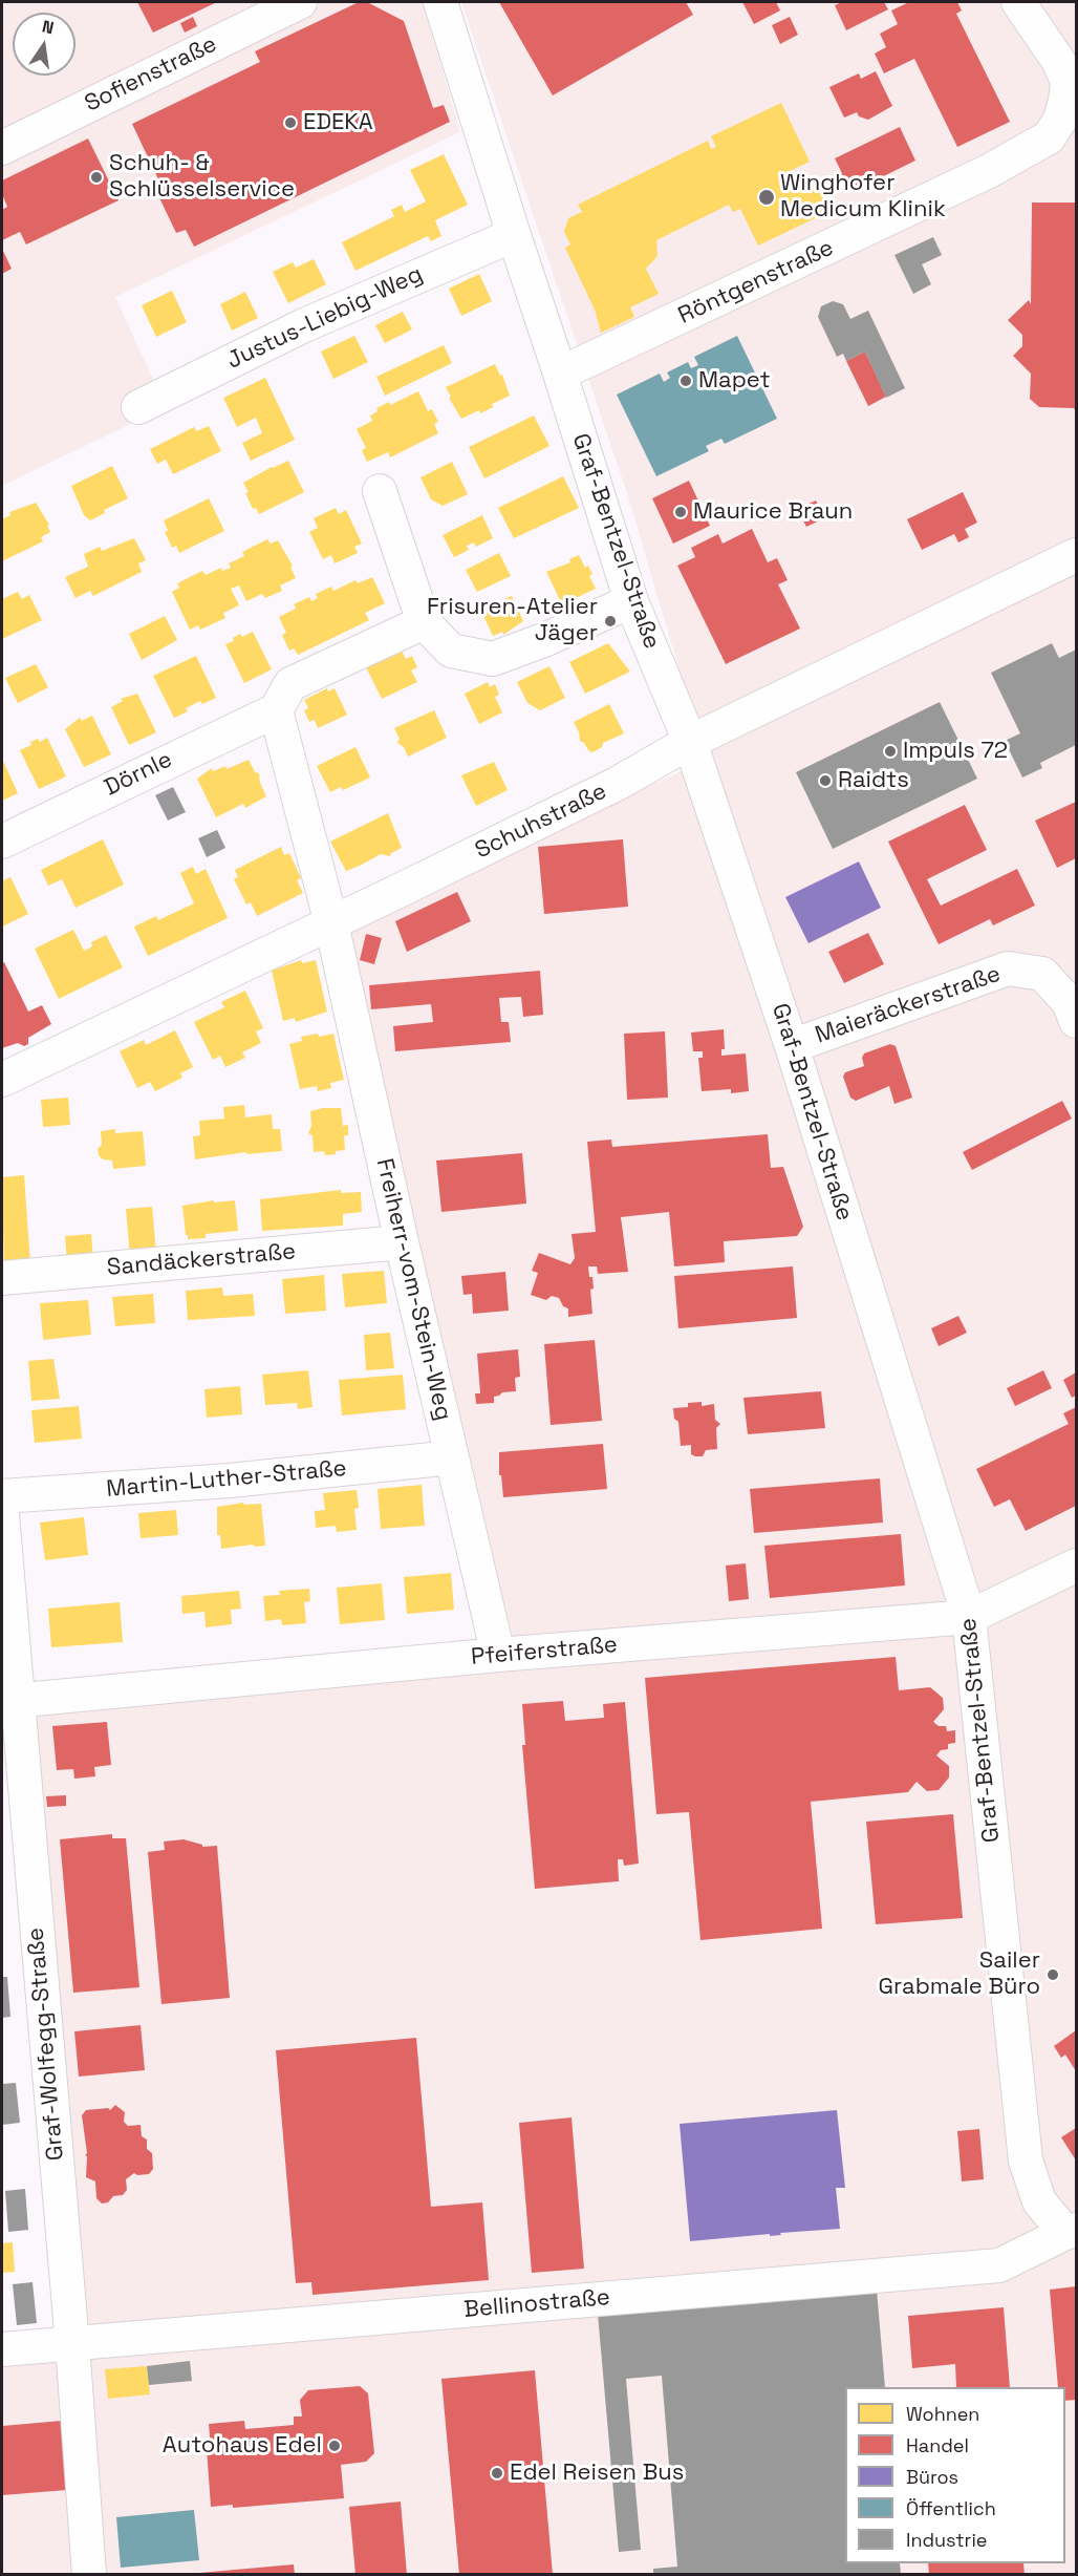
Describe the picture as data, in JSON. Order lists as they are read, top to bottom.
{
  "streets": {
    "street": [
      "Sofienstraße",
      "Röntgenstraße",
      "Justus-Liebig-Weg",
      "Graf-Bentzel-Straße",
      "Dörnle",
      "Schuhstraße",
      "Maieräckerstraße",
      "Sandäckerstraße",
      "Freiherr-vom-Stein-Weg",
      "Martin-Luther-Straße",
      "Pfeiferstraße",
      "Graf-Wolfegg-Straße",
      "Bellinostraße"
    ]
  },
  "crossings": [
    ["Röntgenstraße", "Graf-Bentzel-Straße"],
    ["Justus-Liebig-Weg", "Graf-Bentzel-Straße"],
    ["Graf-Bentzel-Straße", "Schuhstraße"],
    ["Graf-Bentzel-Straße", "Maieräckerstraße"],
    ["Graf-Bentzel-Straße", "Pfeiferstraße"],
    ["Graf-Bentzel-Straße", "Bellinostraße"],
    ["Schuhstraße", "Freiherr-vom-Stein-Weg"],
    ["Sandäckerstraße", "Freiherr-vom-Stein-Weg"],
    ["Freiherr-vom-Stein-Weg", "Martin-Luther-Straße"],
    ["Freiherr-vom-Stein-Weg", "Pfeiferstraße"],
    ["Pfeiferstraße", "Graf-Wolfegg-Straße"],
    ["Graf-Wolfegg-Straße", "Bellinostraße"]
  ],
  "places": [
    "EDEKA",
    "Schuh- & Schlüsselservice",
    "Winghofer Medicum Klinik",
    "Mapet",
    "Maurice Braun",
    "Frisuren-Atelier Jäger",
    "Impuls 72",
    "Raidts",
    "Sailer Grabmale Büro",
    "Autohaus Edel",
    "Edel Reisen Bus"
  ],
  "legend": [
    "Wohnen",
    "Handel",
    "Büros",
    "Öffentlich",
    "Industrie"
  ],
  "north": "top"
}
